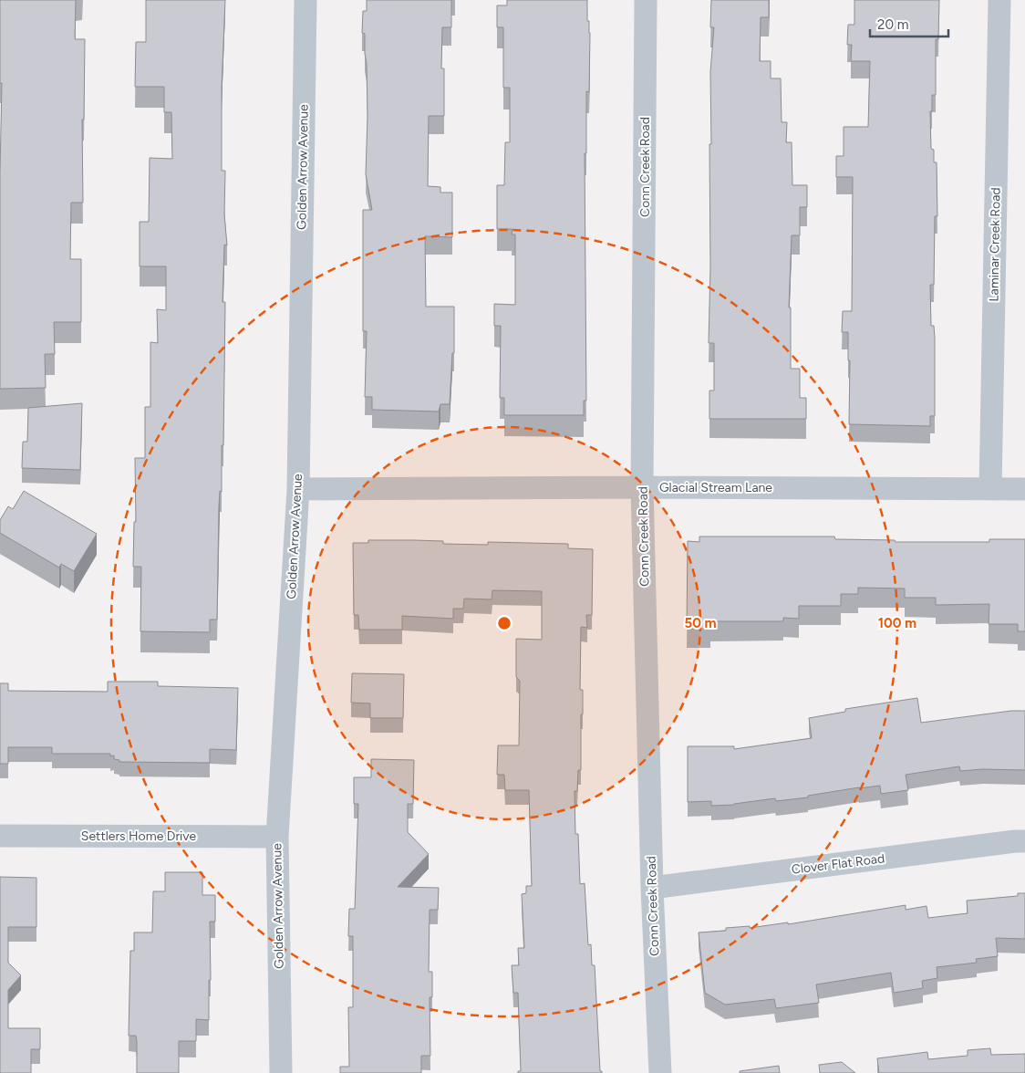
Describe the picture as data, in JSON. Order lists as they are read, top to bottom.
{
  "streets": {
    "street": [
      "Golden Arrow Avenue",
      "Conn Creek Road",
      "Laminar Creek Road",
      "Glacial Stream Lane",
      "Settlers Home Drive",
      "Clover Flat Road"
    ]
  },
  "crossings": [
    ["Golden Arrow Avenue", "Glacial Stream Lane"],
    ["Golden Arrow Avenue", "Settlers Home Drive"],
    ["Conn Creek Road", "Glacial Stream Lane"],
    ["Conn Creek Road", "Clover Flat Road"],
    ["Laminar Creek Road", "Glacial Stream Lane"]
  ],
  "scale_bar": "20 m",
  "rings": ["50 m", "100 m"]
}
